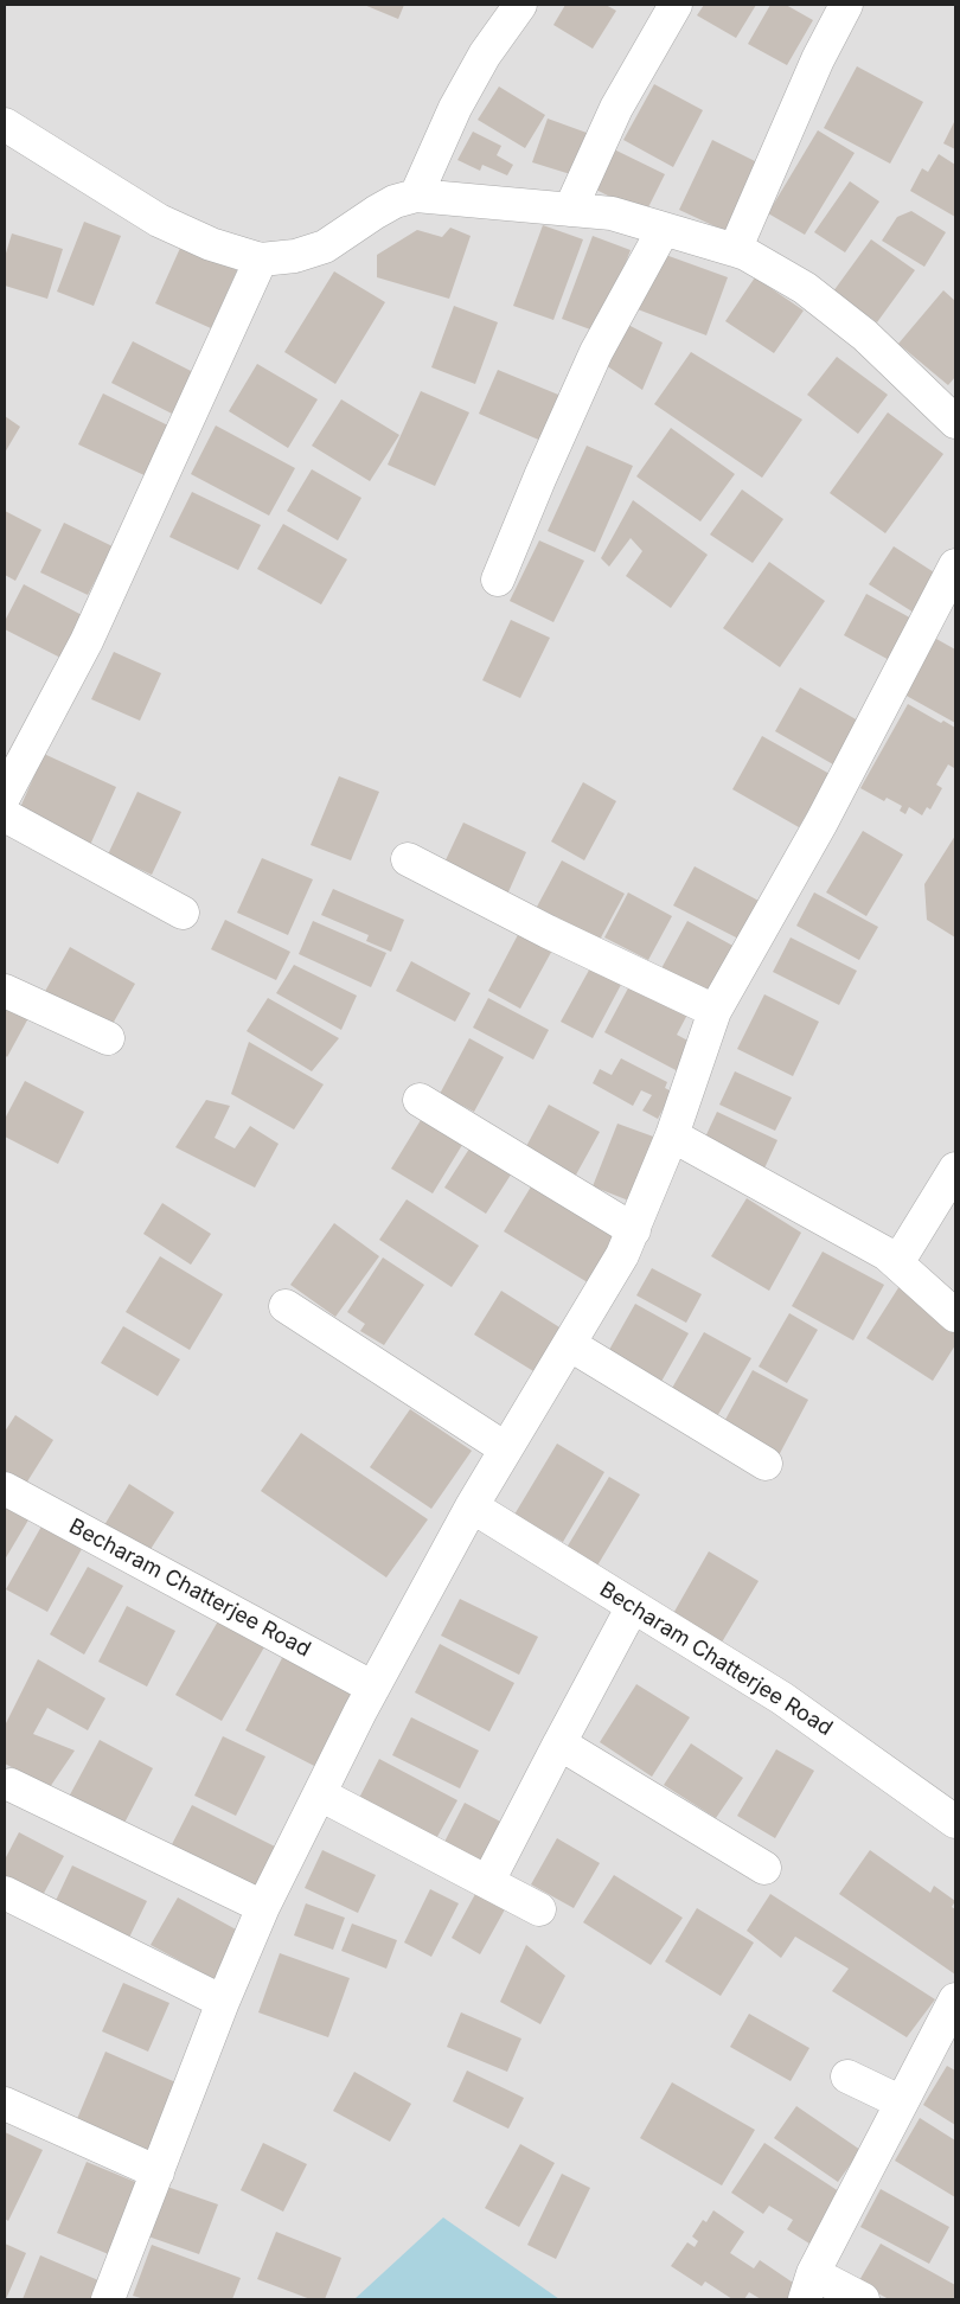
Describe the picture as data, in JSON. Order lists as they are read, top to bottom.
{
  "streets": {
    "street": ["Becharam Chatterjee Road"]
  }
}
